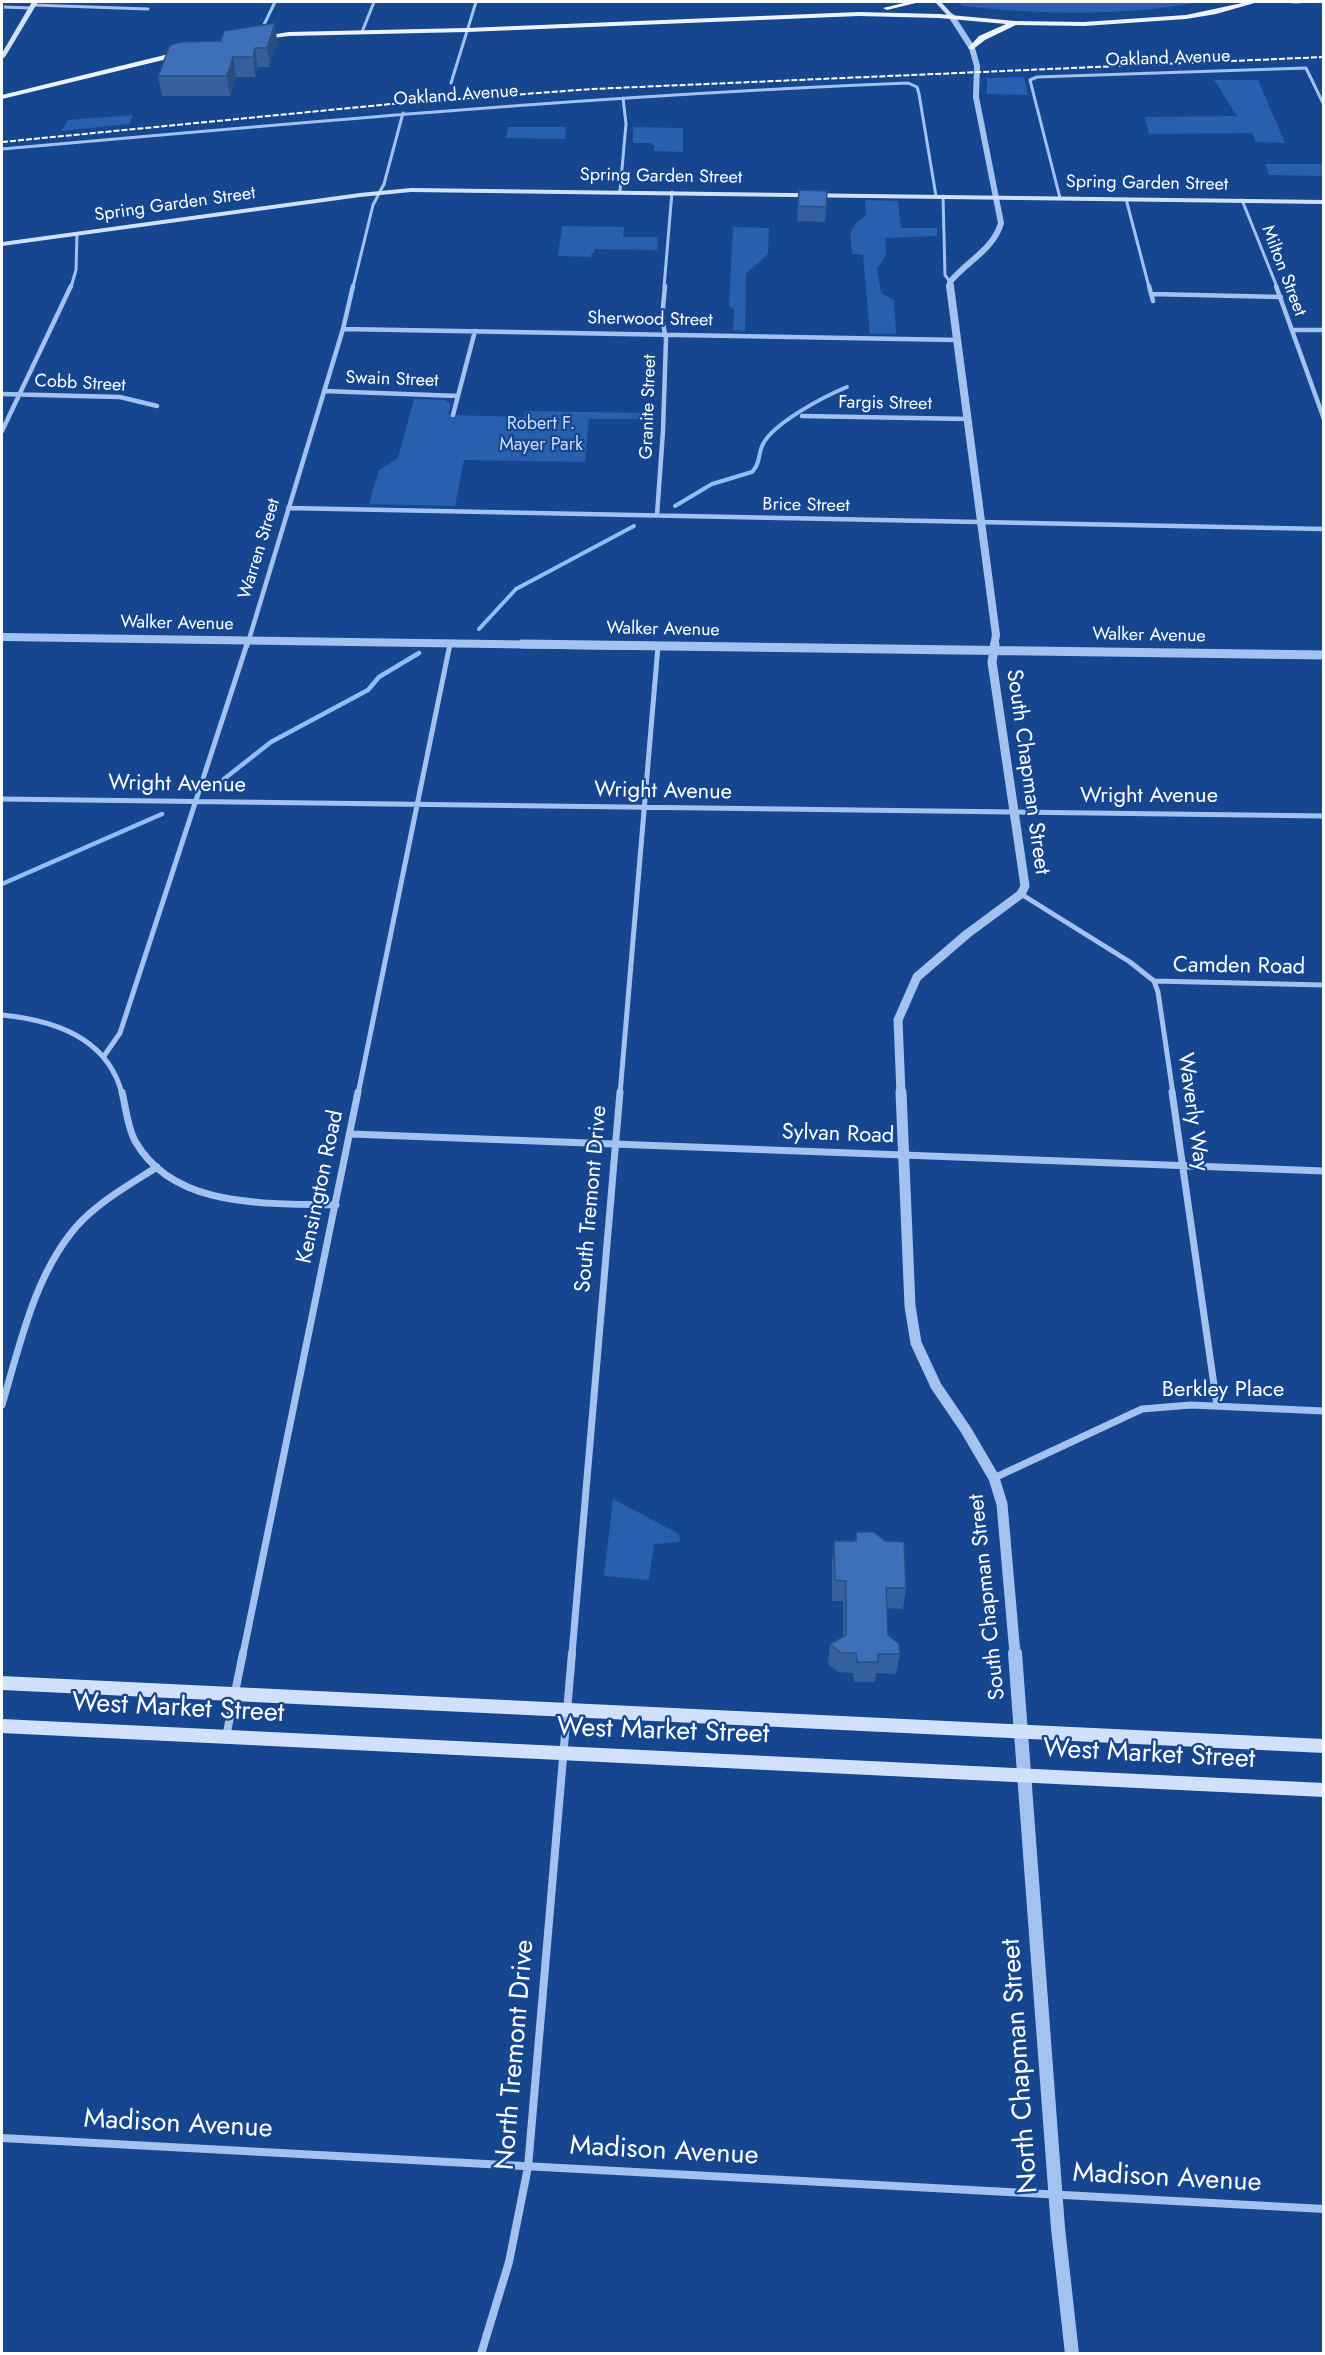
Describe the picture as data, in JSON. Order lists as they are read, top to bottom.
{
  "streets": {
    "main road": ["Spring Garden Street", "West Market Street"],
    "street": [
      "Oakland Avenue",
      "Milton Street",
      "Sherwood Street",
      "Swain Street",
      "Cobb Street",
      "Fargis Street",
      "Granite Street",
      "Brice Street",
      "Warren Street",
      "Walker Avenue",
      "South Chapman Street",
      "Wright Avenue",
      "Camden Road",
      "Waverly Way",
      "Sylvan Road",
      "Kensington Road",
      "South Tremont Drive",
      "Berkley Place",
      "North Tremont Drive",
      "North Chapman Street",
      "Madison Avenue"
    ]
  },
  "crossings": [
    ["Oakland Avenue", "Spring Garden Street"],
    ["Oakland Avenue", "Warren Street"],
    ["Spring Garden Street", "Milton Street"],
    ["Spring Garden Street", "Granite Street"],
    ["Spring Garden Street", "Warren Street"],
    ["Sherwood Street", "Granite Street"],
    ["Sherwood Street", "Warren Street"],
    ["Sherwood Street", "South Chapman Street"],
    ["Swain Street", "Warren Street"],
    ["Fargis Street", "South Chapman Street"],
    ["Granite Street", "Brice Street"],
    ["Brice Street", "Warren Street"],
    ["Brice Street", "South Chapman Street"],
    ["Warren Street", "Walker Avenue"],
    ["Warren Street", "Wright Avenue"],
    ["Walker Avenue", "South Chapman Street"],
    ["Walker Avenue", "Kensington Road"],
    ["Walker Avenue", "South Tremont Drive"],
    ["South Chapman Street", "Wright Avenue"],
    ["South Chapman Street", "Sylvan Road"],
    ["South Chapman Street", "Berkley Place"],
    ["South Chapman Street", "West Market Street"],
    ["South Chapman Street", "North Chapman Street"],
    ["Wright Avenue", "Kensington Road"],
    ["Wright Avenue", "South Tremont Drive"],
    ["Camden Road", "Waverly Way"],
    ["Waverly Way", "Sylvan Road"],
    ["Waverly Way", "Berkley Place"],
    ["Sylvan Road", "Kensington Road"],
    ["Sylvan Road", "South Tremont Drive"],
    ["Kensington Road", "West Market Street"],
    ["South Tremont Drive", "West Market Street"],
    ["South Tremont Drive", "North Tremont Drive"],
    ["West Market Street", "North Tremont Drive"],
    ["West Market Street", "North Chapman Street"],
    ["North Tremont Drive", "Madison Avenue"],
    ["North Chapman Street", "Madison Avenue"]
  ],
  "parks": ["Robert F. Mayer Park"]
}
